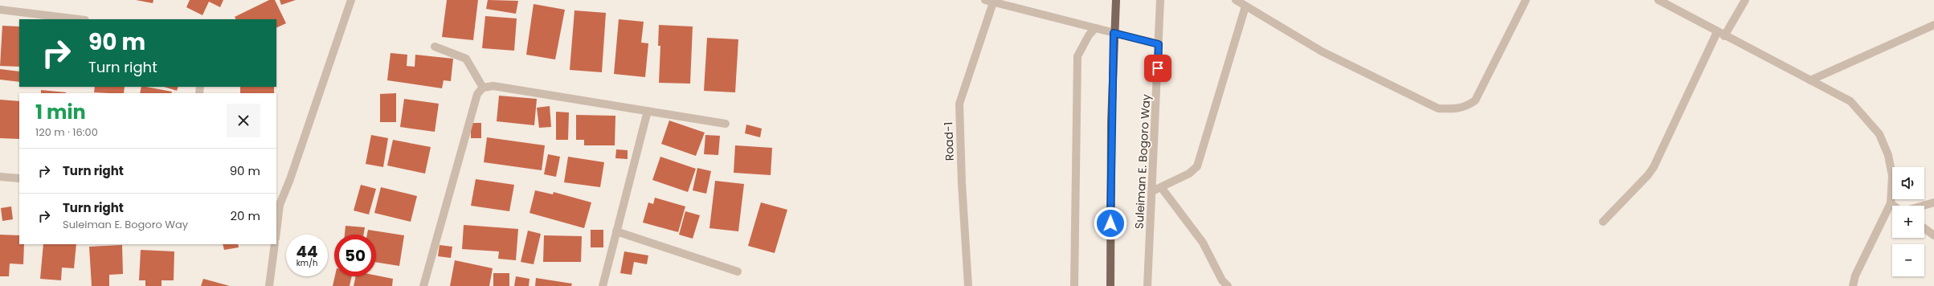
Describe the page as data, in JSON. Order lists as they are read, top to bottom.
{
  "streets": {
    "street": ["Road-1", "Suleiman E. Bogoro Way"]
  },
  "page": {
    "turn": ["90 m", "Turn right"],
    "heading": ["1 min", "120 m · 16:00"],
    "list": [
      {
        "name": "Turn right",
        "value": "90 m"
      },
      {
        "name": "Turn right",
        "note": "Suleiman E. Bogoro Way",
        "value": "20 m"
      }
    ],
    "map_buttons": ["+", "−"],
    "speed": "44 km/h",
    "limit": "50"
  }
}
